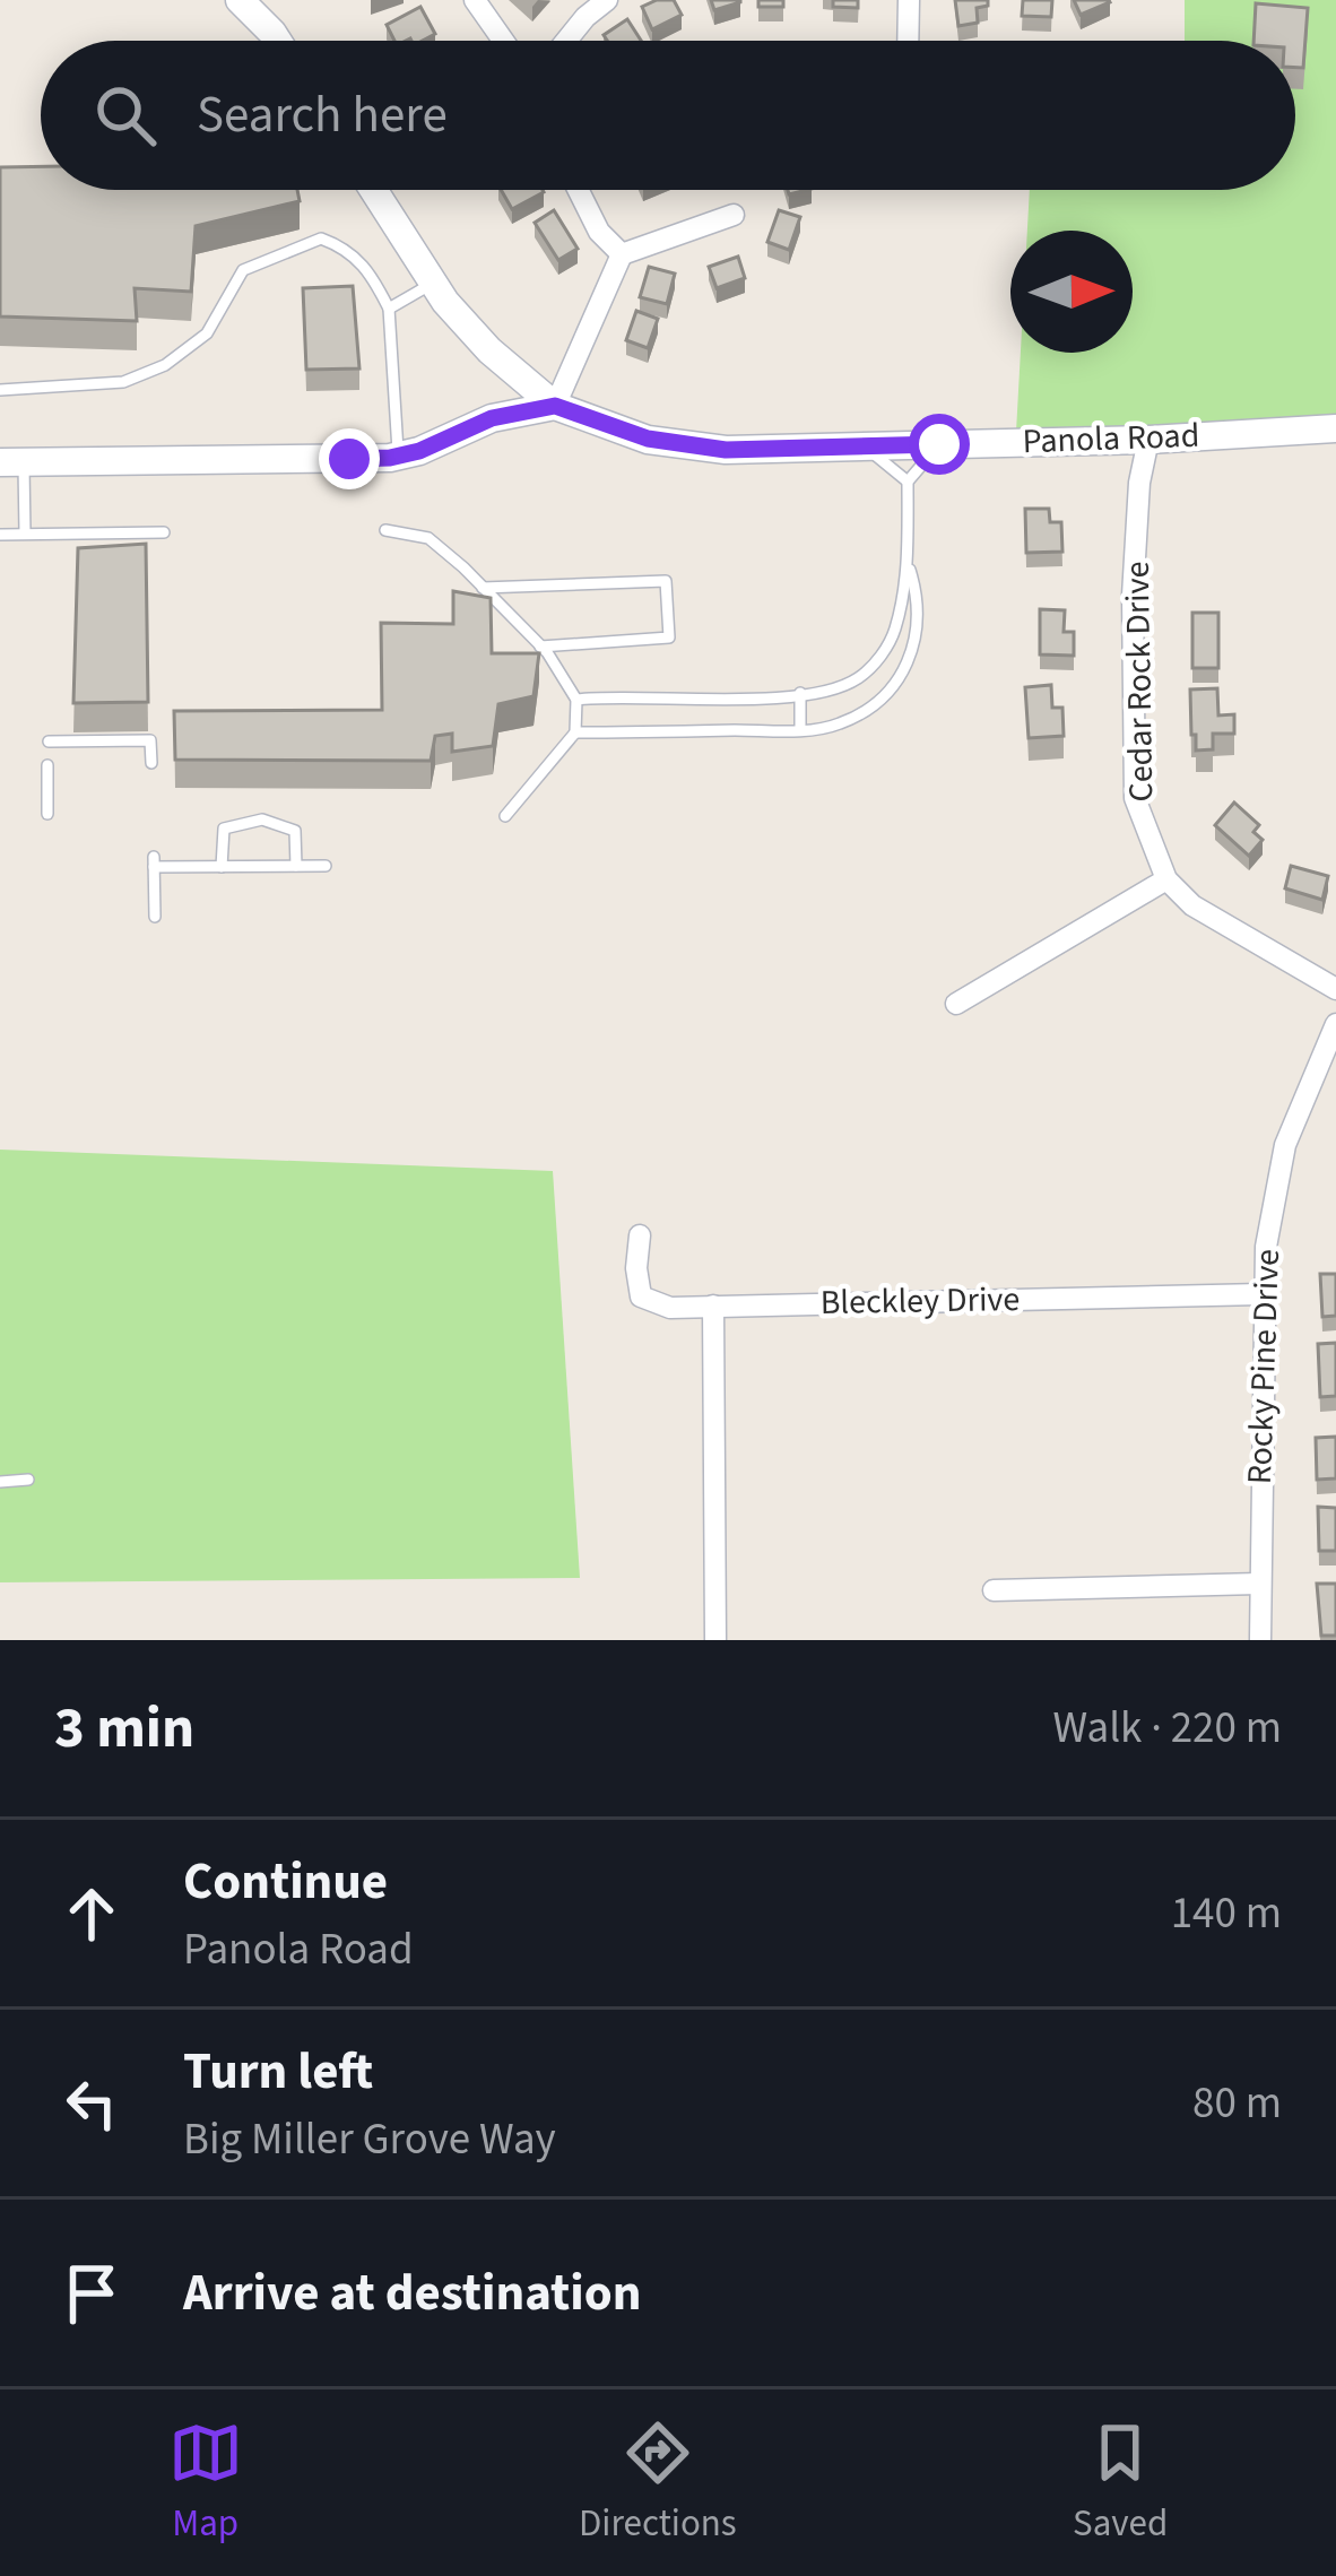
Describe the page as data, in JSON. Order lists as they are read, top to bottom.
{
  "streets": {
    "main road": ["Panola Road"],
    "street": ["Cedar Rock Drive", "Bleckley Drive", "Rocky Pine Drive"]
  },
  "crossings": [
    ["Panola Road", "Cedar Rock Drive"],
    ["Bleckley Drive", "Rocky Pine Drive"]
  ],
  "north": "right",
  "page": {
    "search": "Search here",
    "heading": ["3 min", "Walk · 220 m"],
    "list": [
      ["Continue", "Panola Road", "140 m"],
      ["Turn left", "Big Miller Grove Way", "80 m"],
      "Arrive at destination"
    ],
    "nav": ["Map", "Directions", "Saved"]
  }
}
